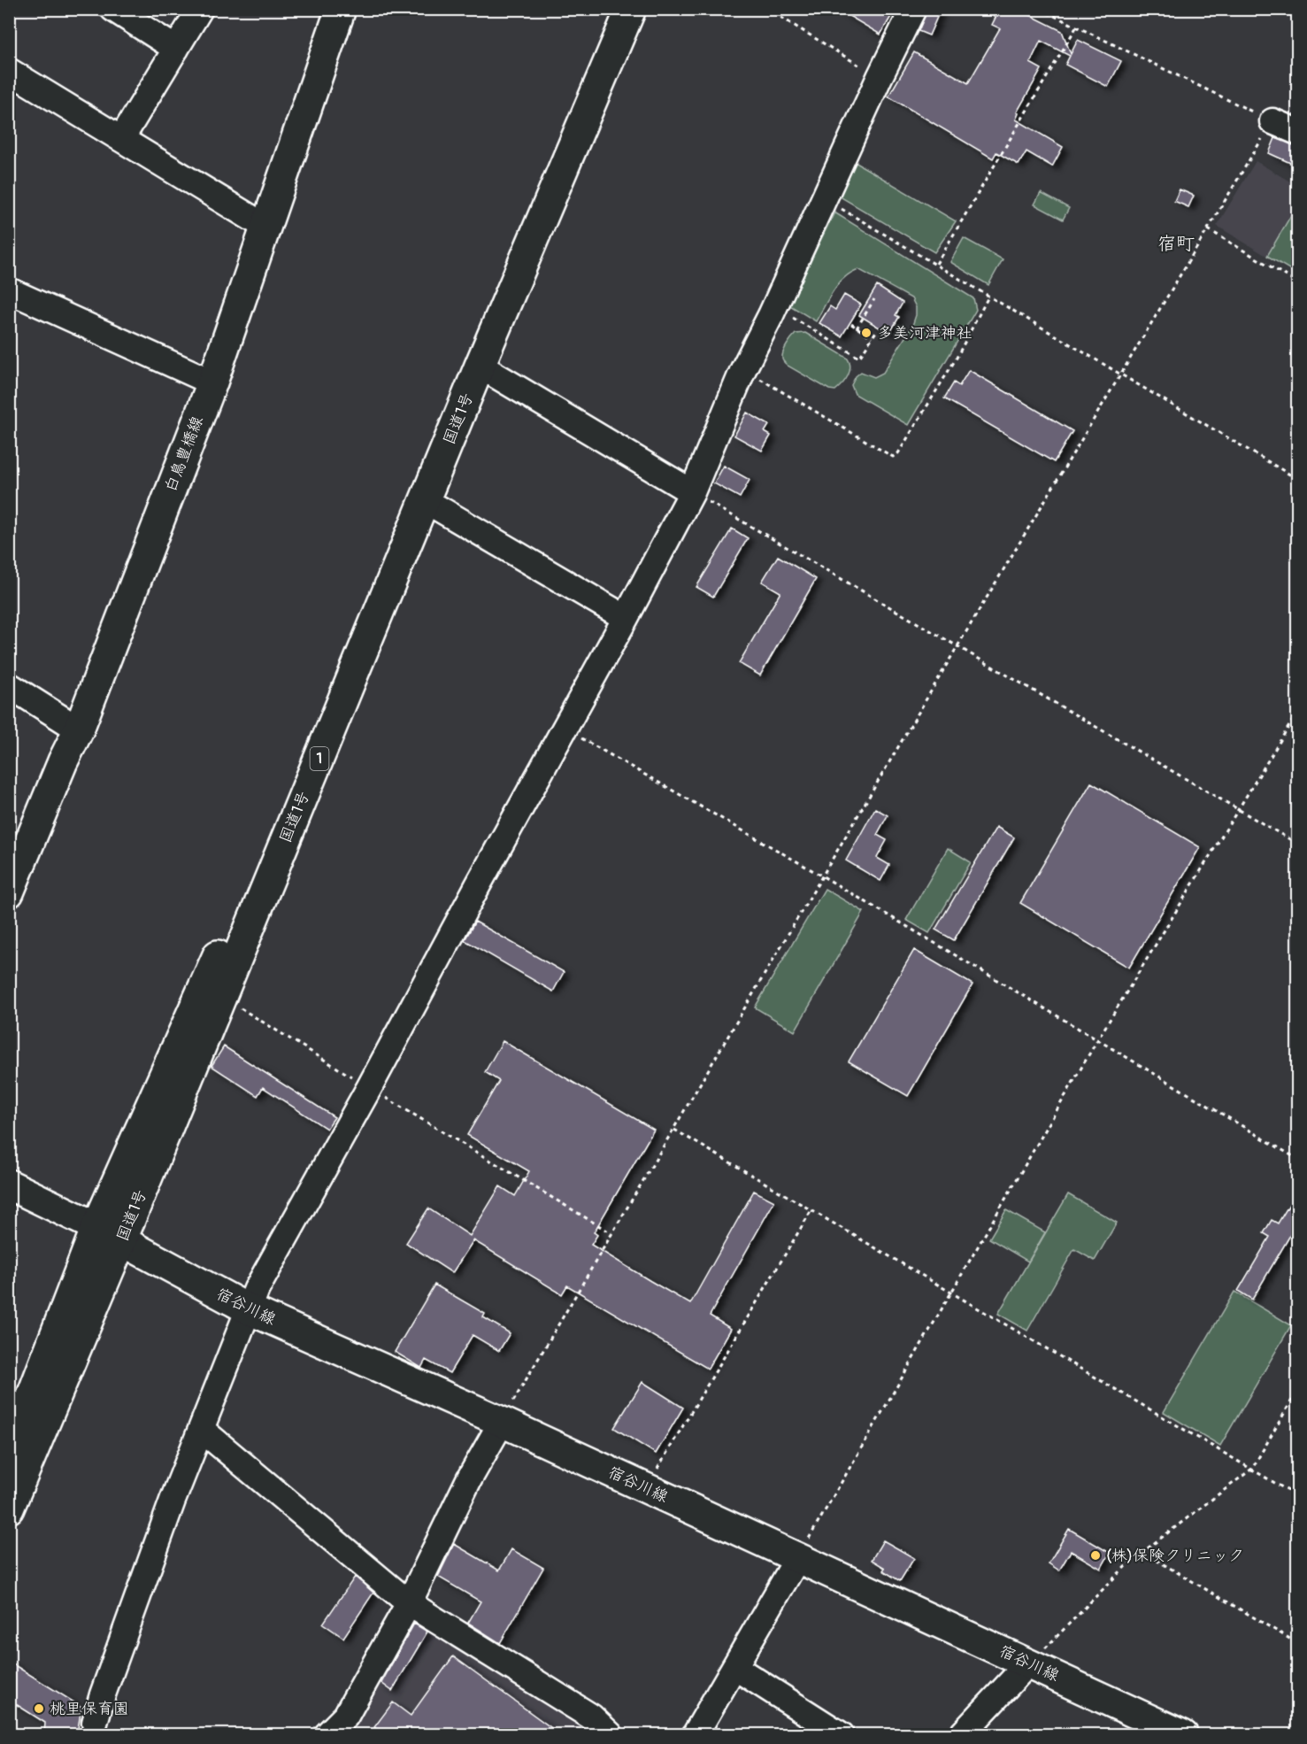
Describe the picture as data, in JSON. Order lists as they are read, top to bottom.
{
  "streets": {
    "main road": [
      "国道1号",
      "白鳥豊橋線",
      "1",
      "宿谷川線"
    ]
  },
  "crossings": [
    ["国道1号", "宿谷川線"]
  ],
  "districts": ["宿町"],
  "places": ["多美河津神社", "(株)保険クリニック", "桃里保育園"]
}
